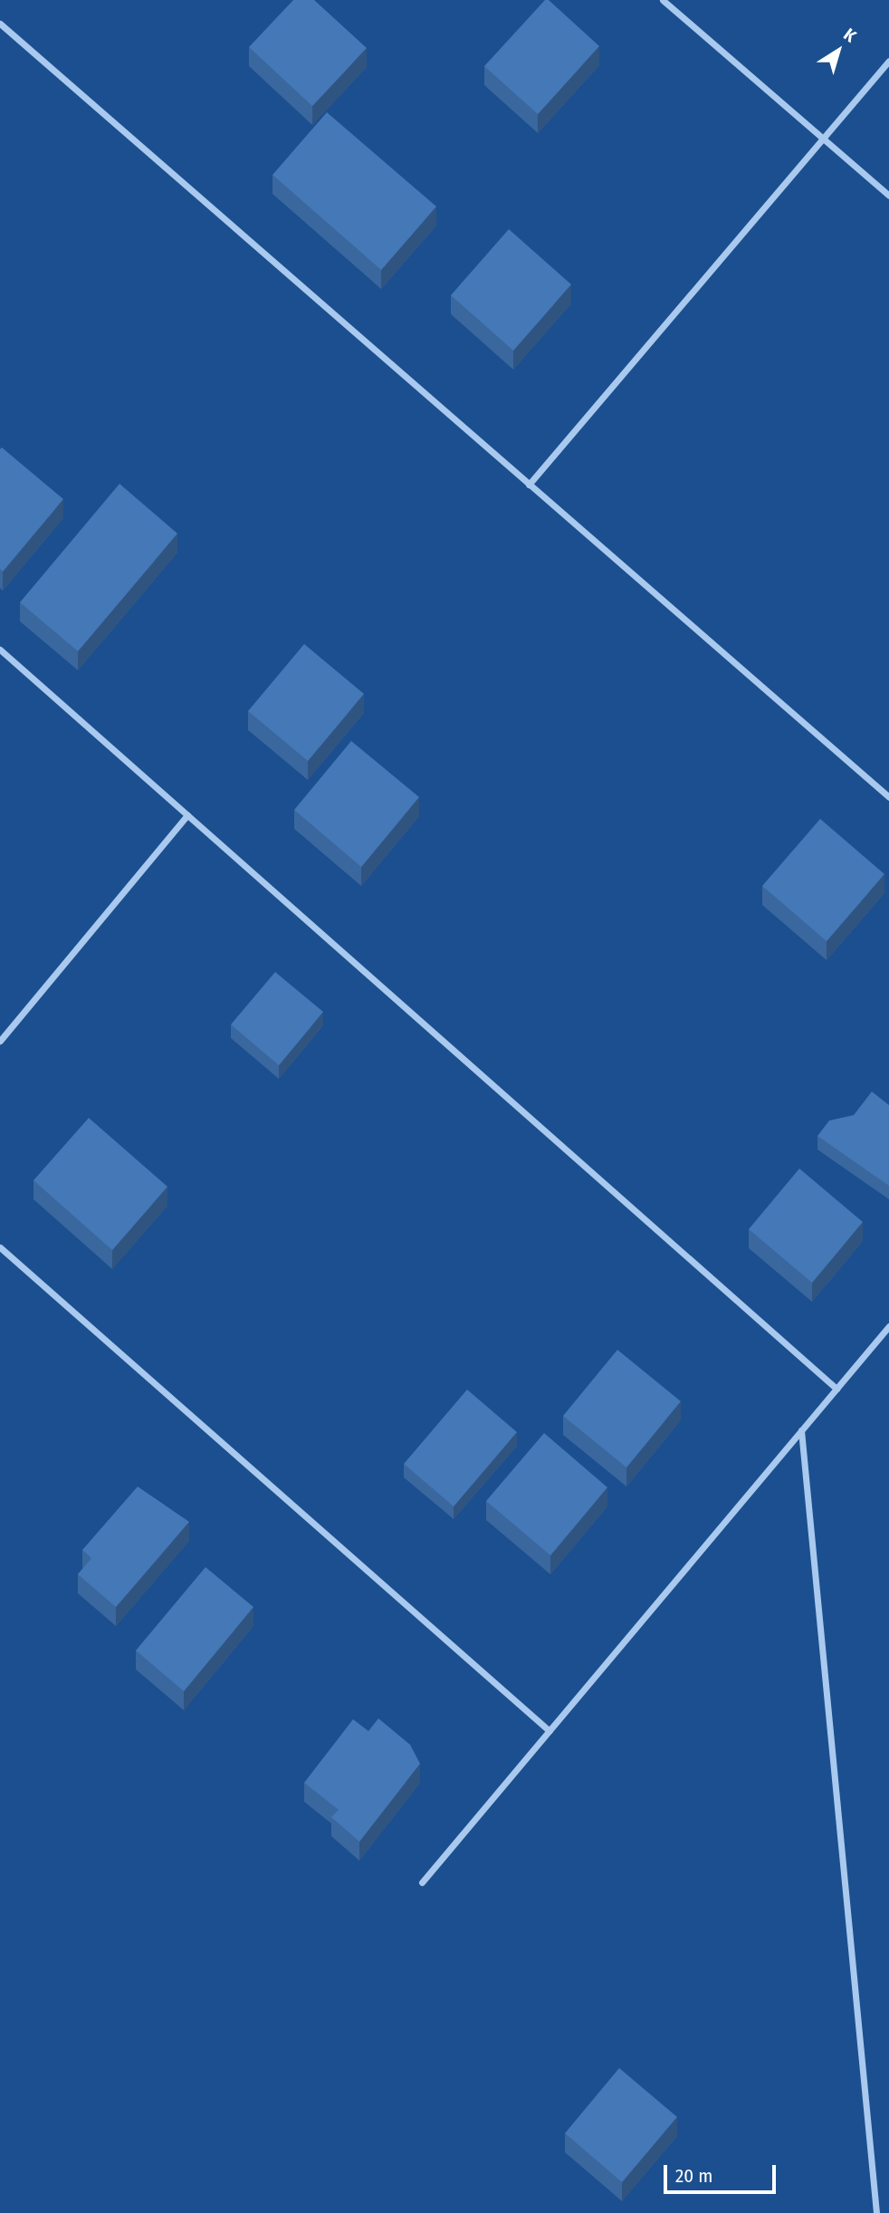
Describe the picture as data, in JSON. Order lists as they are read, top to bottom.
{
  "scale_bar": "20 m",
  "north": "top right"
}
